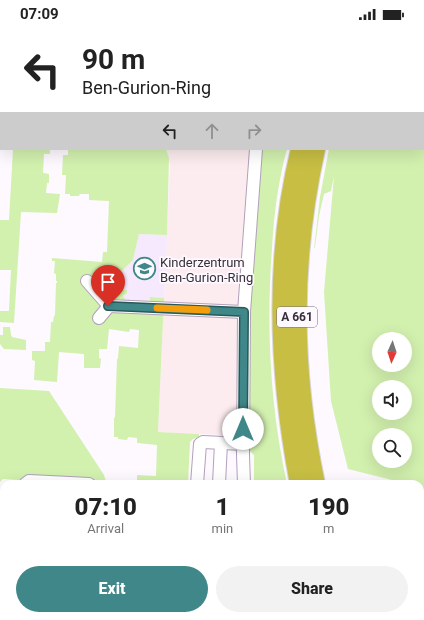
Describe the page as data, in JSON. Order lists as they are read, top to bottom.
{
  "streets": {
    "highway": ["A 661"]
  },
  "places": {
    "school or university": ["Kinderzentrum Ben-Gurion-Ring"]
  },
  "north": "bottom",
  "page": {
    "status": "07:09",
    "turn": ["90 m", "Ben-Gurion-Ring"],
    "eta": [
      "07:10",
      "Arrival",
      "1",
      "min",
      "190",
      "m"
    ],
    "buttons": ["Exit", "Share"]
  }
}
